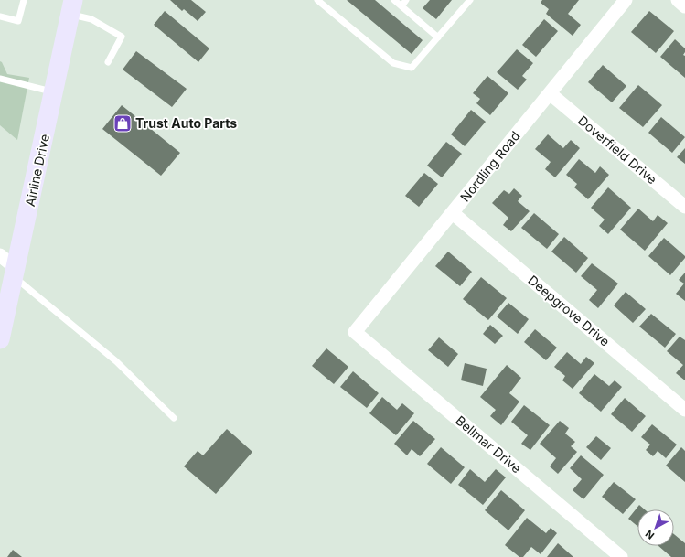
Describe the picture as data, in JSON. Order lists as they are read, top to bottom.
{
  "streets": {
    "main road": ["Airline Drive"],
    "street": [
      "Doverfield Drive",
      "Nordling Road",
      "Deepgrove Drive",
      "Bellmar Drive"
    ]
  },
  "crossings": [
    ["Doverfield Drive", "Nordling Road"],
    ["Nordling Road", "Deepgrove Drive"],
    ["Nordling Road", "Bellmar Drive"]
  ],
  "places": {
    "shop": ["Trust Auto Parts"]
  },
  "north": "bottom left"
}
